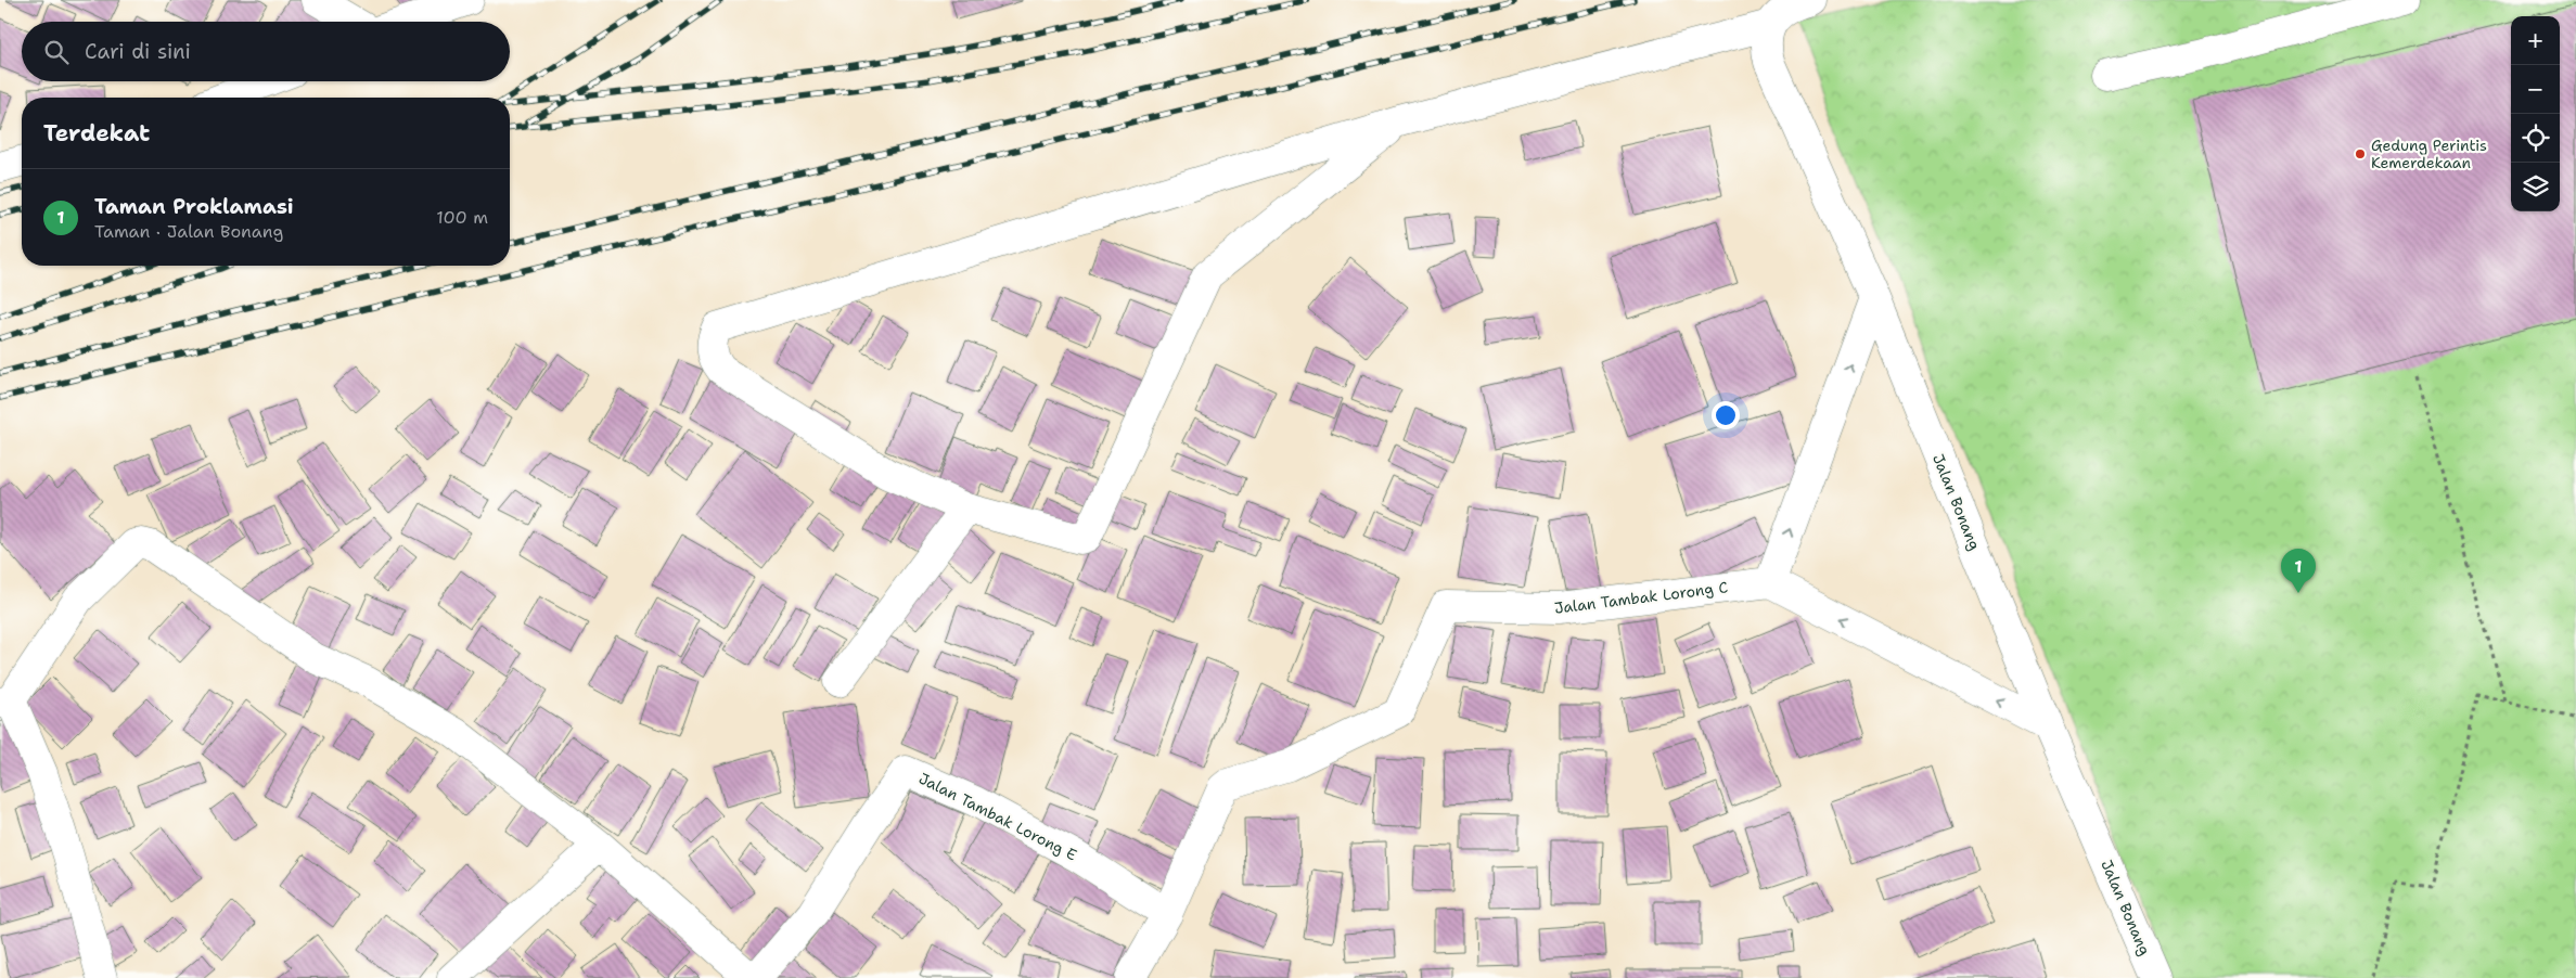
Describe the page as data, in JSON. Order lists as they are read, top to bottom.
{
  "streets": {
    "street": ["Jalan Bonang", "Jalan Tambak Lorong C", "Jalan Tambak Lorong E"]
  },
  "crossings": [
    ["Jalan Tambak Lorong C", "Jalan Tambak Lorong E"]
  ],
  "places": ["Gedung Perintis Kemerdekaan"],
  "page": {
    "map_buttons": ["+", "−"],
    "search": "Cari di sini",
    "heading": "Terdekat",
    "list": [
      {
        "mark": "1",
        "name": "Taman Proklamasi",
        "note": "Taman · Jalan Bonang",
        "value": "100 m"
      }
    ],
    "pins": "1"
  }
}
